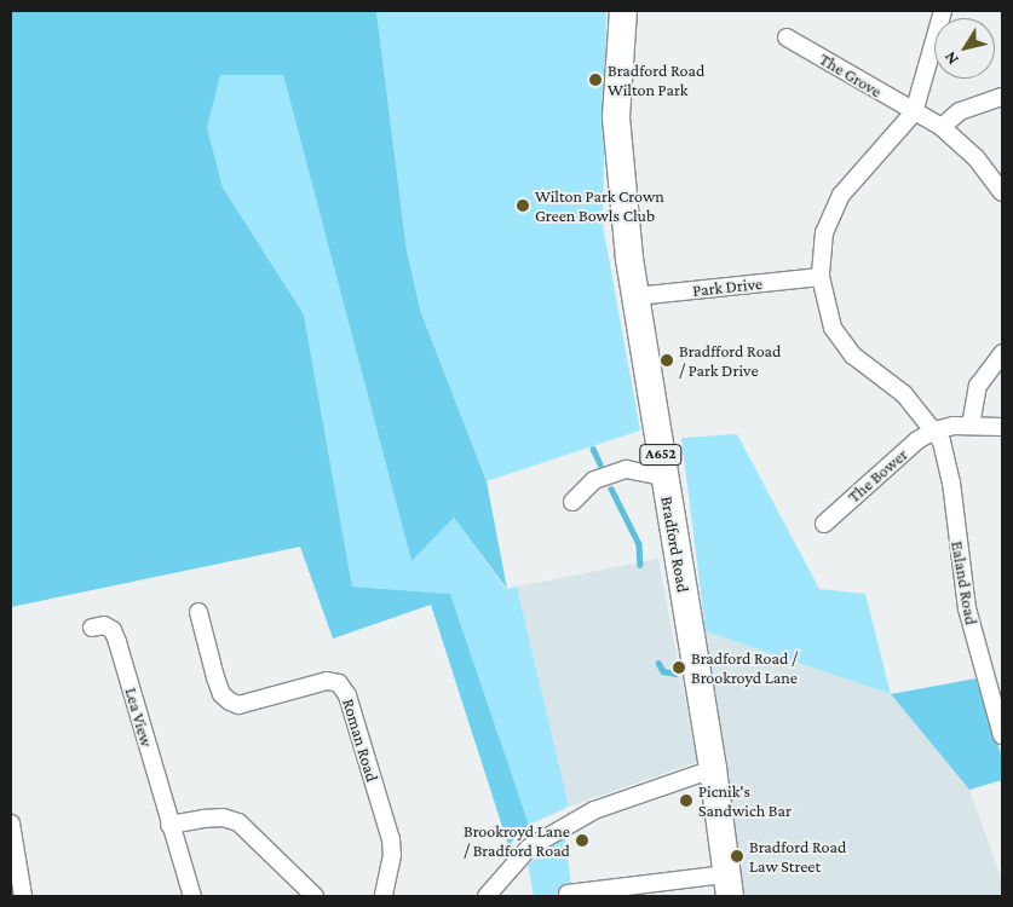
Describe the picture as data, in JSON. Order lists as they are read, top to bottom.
{
  "streets": {
    "main road": ["A652", "Bradford Road"],
    "street": [
      "The Grove",
      "Park Drive",
      "The Bower",
      "Ealand Road",
      "Lea View",
      "Roman Road"
    ]
  },
  "crossings": [
    ["The Grove", "Ealand Road"],
    ["Park Drive", "Bradford Road"],
    ["Park Drive", "Ealand Road"],
    ["The Bower", "Ealand Road"]
  ],
  "places": [
    "Bradford Road Wilton Park",
    "Wilton Park Crown Green Bowls Club",
    "Bradfford Road / Park Drive",
    "Bradford Road / Brookroyd Lane",
    "Picnik's Sandwich Bar",
    "Brookroyd Lane / Bradford Road",
    "Bradford Road Law Street"
  ],
  "north": "bottom left"
}
